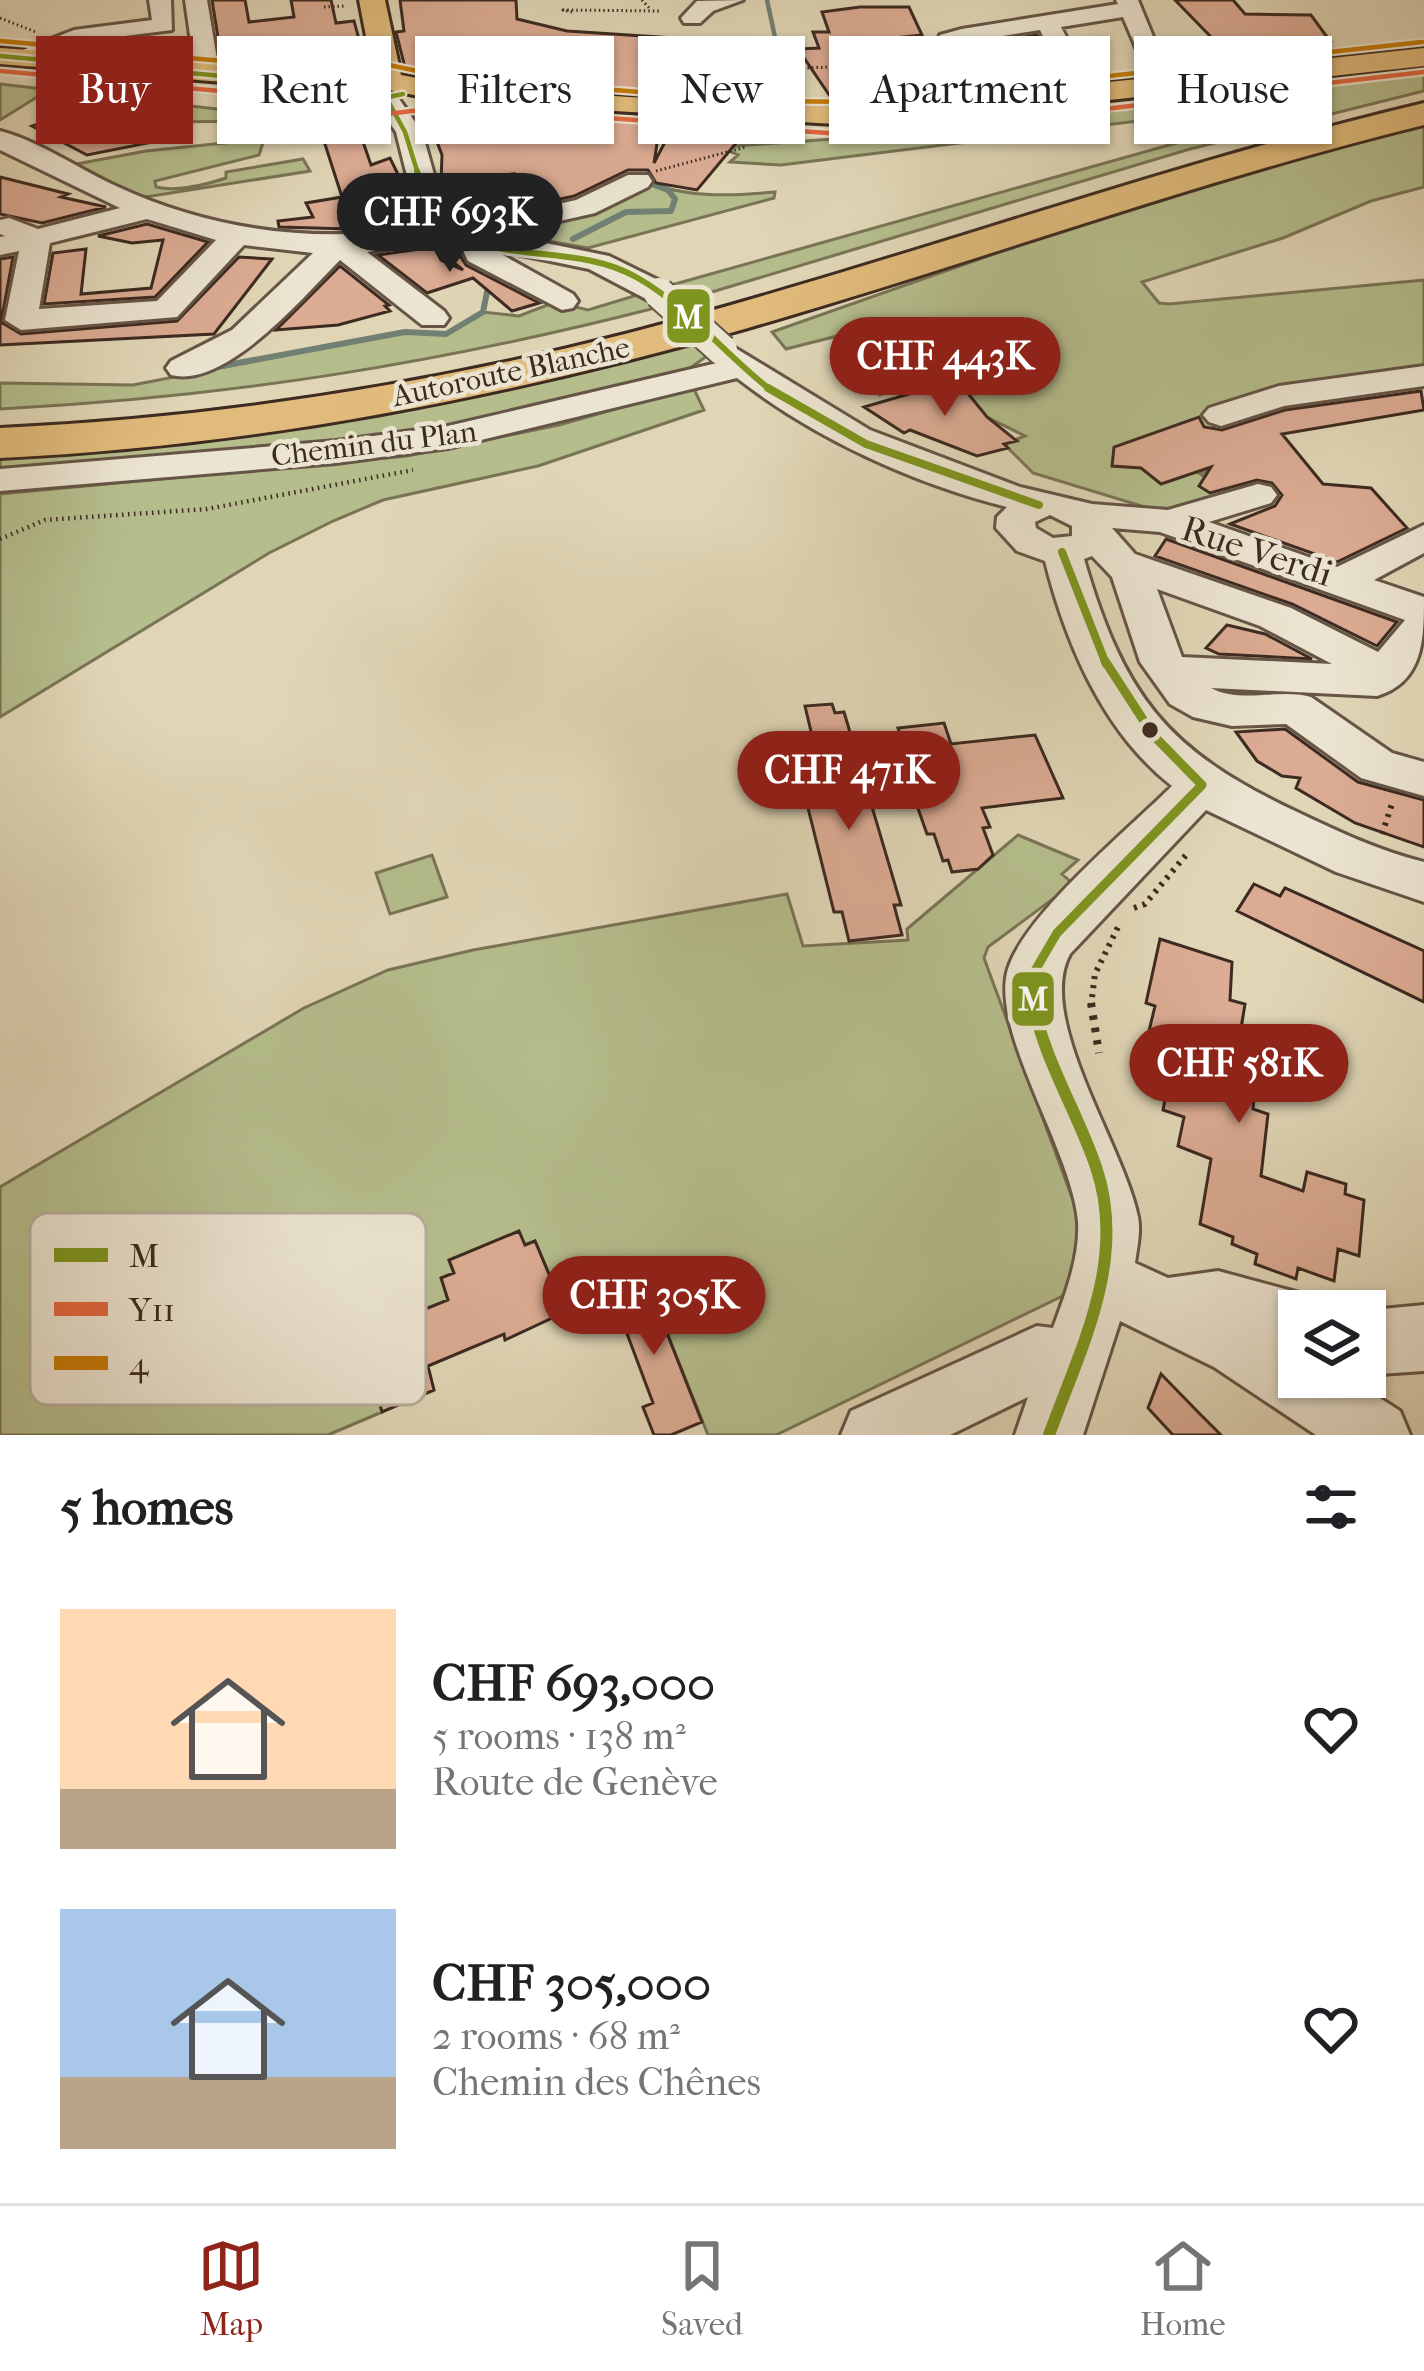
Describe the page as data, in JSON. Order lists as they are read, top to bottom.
{
  "streets": {
    "highway": ["Autoroute Blanche"],
    "street": ["Chemin du Plan", "Rue Verdi"]
  },
  "lines": ["transit line 4", "transit line M", "transit line Y11"],
  "legend": ["M", "Y11", "4"],
  "page": {
    "chip": [
      "Buy",
      "Rent",
      "Filters",
      "New",
      "Apartment",
      "House"
    ],
    "price": [
      "CHF 693K",
      "CHF 443K",
      "CHF 471K",
      "CHF 581K",
      "CHF 305K"
    ],
    "heading": "5 homes",
    "list": [
      {
        "name": "CHF 693,000",
        "note": "5 rooms · 138 m² · Route de Genève"
      },
      {
        "name": "CHF 305,000",
        "note": "2 rooms · 68 m² · Chemin des Chênes"
      }
    ],
    "tabs": ["Map", "Saved", "Home"]
  }
}
